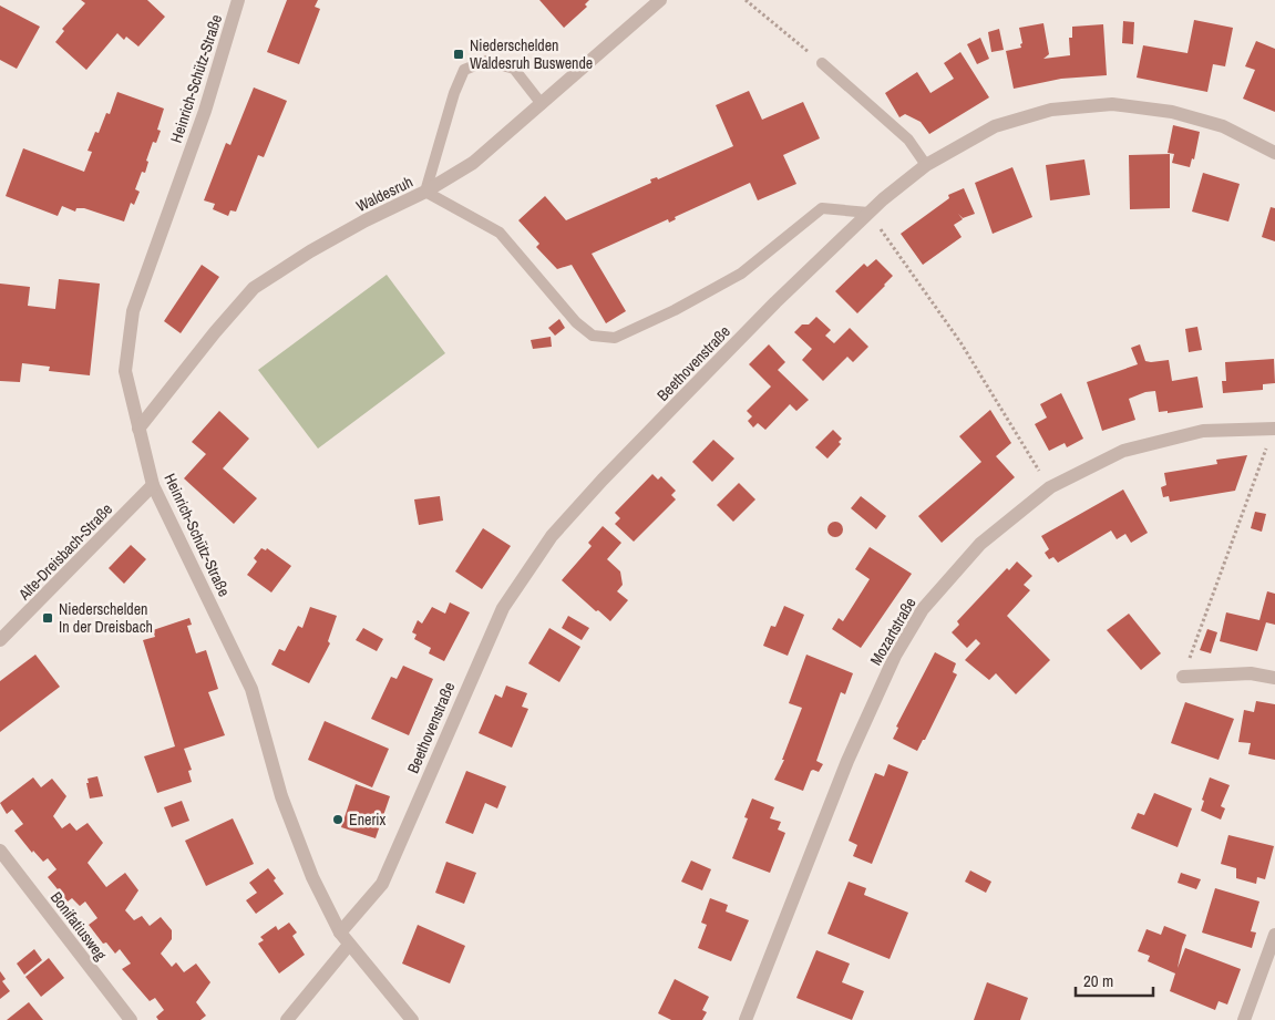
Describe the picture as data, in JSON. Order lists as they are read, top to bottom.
{
  "streets": {
    "street": [
      "Heinrich-Schütz-Straße",
      "Waldesruh",
      "Beethovenstraße",
      "Alte-Dreisbach-Straße",
      "Mozartstraße",
      "Bonifatiusweg"
    ]
  },
  "crossings": [
    ["Heinrich-Schütz-Straße", "Waldesruh"],
    ["Heinrich-Schütz-Straße", "Beethovenstraße"],
    ["Heinrich-Schütz-Straße", "Alte-Dreisbach-Straße"]
  ],
  "places": {
    "transit": ["Niederschelden Waldesruh Buswende", "Niederschelden In der Dreisbach"],
    "other": ["Enerix"]
  },
  "scale_bar": "20 m"
}
